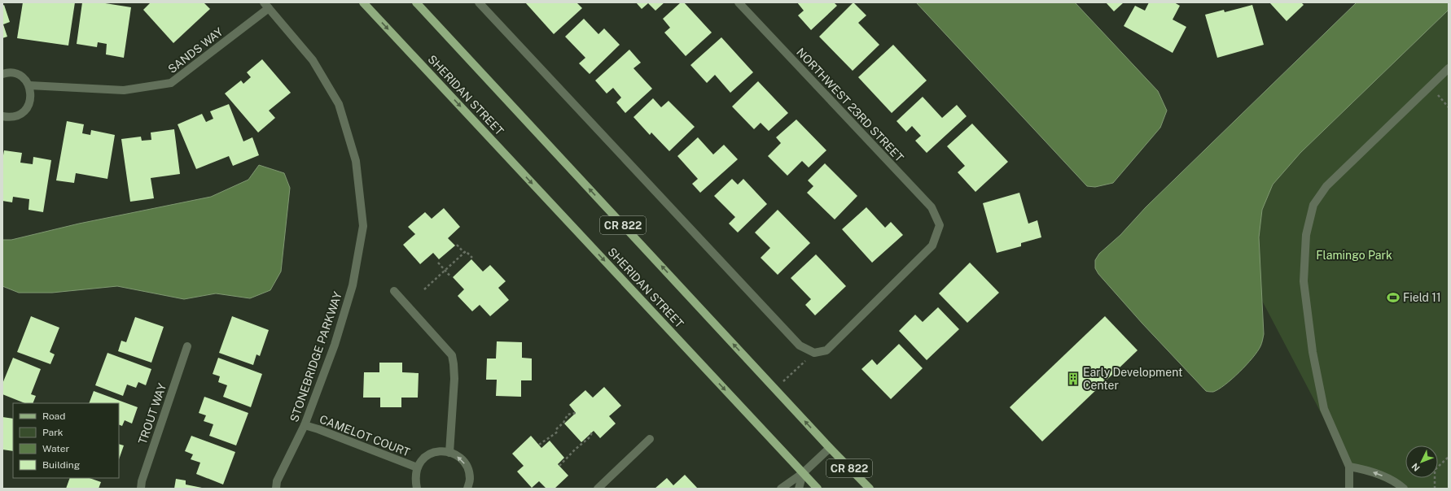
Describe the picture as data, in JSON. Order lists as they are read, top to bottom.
{
  "streets": {
    "main road": ["SHERIDAN STREET", "CR 822"],
    "street": [
      "SANDS WAY",
      "NORTHWEST 23RD STREET",
      "STONEBRIDGE PARKWAY",
      "TROUT WAY",
      "CAMELOT COURT"
    ]
  },
  "crossings": [
    ["SANDS WAY", "STONEBRIDGE PARKWAY"],
    ["STONEBRIDGE PARKWAY", "CAMELOT COURT"]
  ],
  "parks": ["Flamingo Park"],
  "places": {
    "sports": ["Field 11"],
    "building": ["Early Development Center"]
  },
  "legend": [
    "Road",
    "Park",
    "Water",
    "Building"
  ],
  "north": "bottom left"
}
